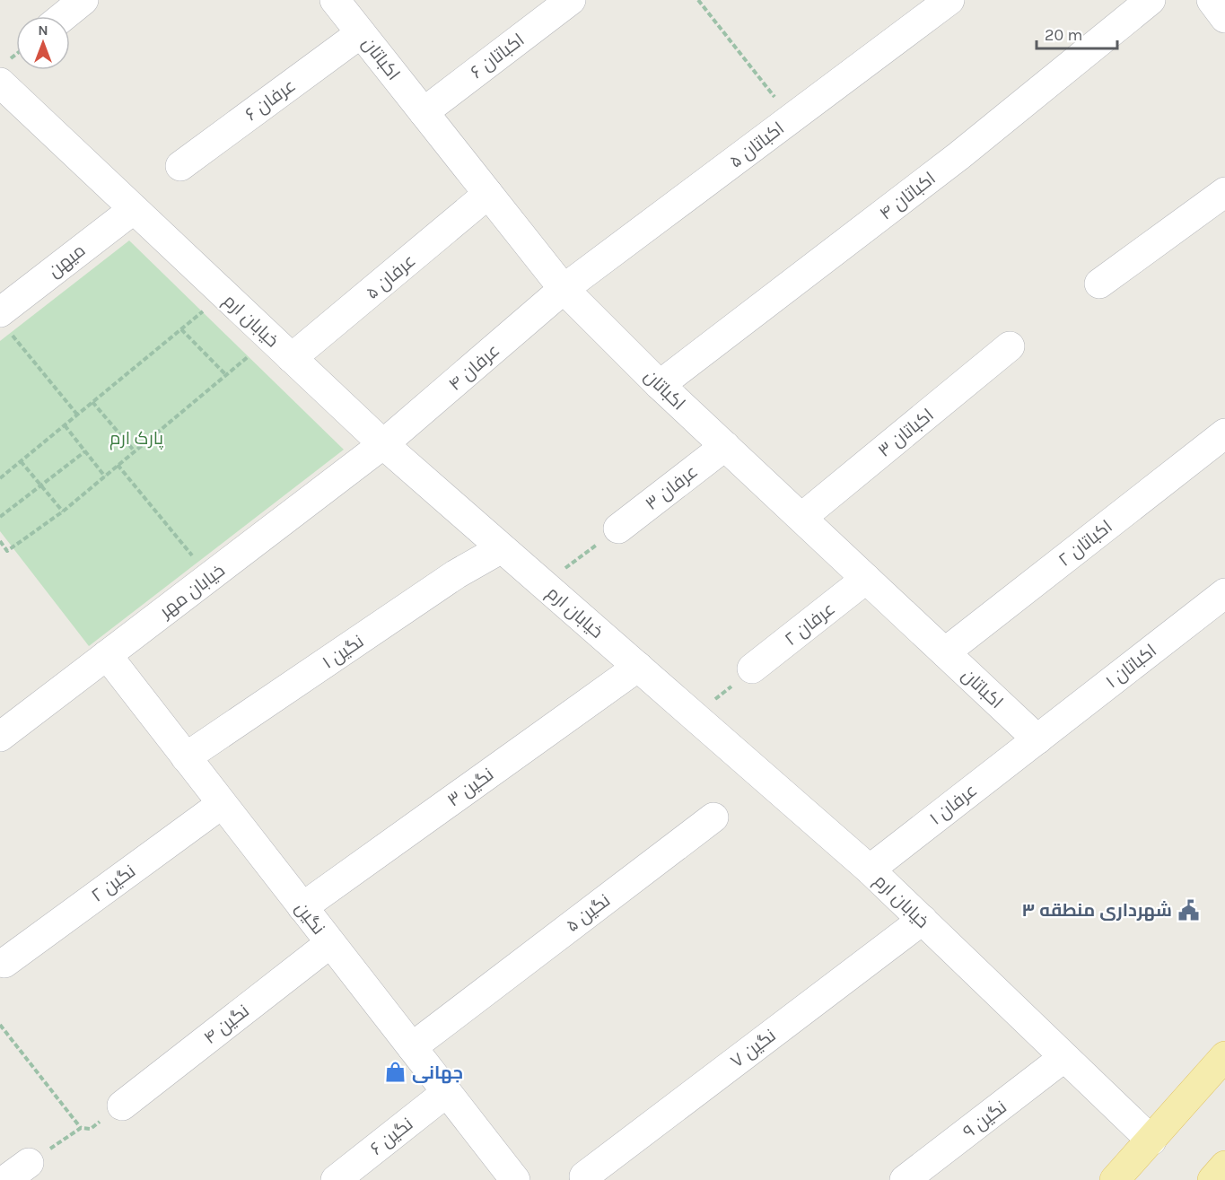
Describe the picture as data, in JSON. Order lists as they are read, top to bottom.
{
  "streets": {
    "street": [
      "اکباتان ۶",
      "اکباتان",
      "عرفان ۶",
      "اکباتان ۵",
      "اکباتان ۴",
      "میهن",
      "عرفان ۵",
      "خیابان ارم",
      "عرفان ۴",
      "اکباتان ۳",
      "عرفان ۳",
      "اکباتان ۲",
      "خیابان مهر",
      "عرفان ۲",
      "نگین ۱",
      "اکباتان ۱",
      "نگین ۳",
      "عرفان ۱",
      "نگین ۲",
      "نگین ۵",
      "نگین",
      "نگین ۴",
      "نگین ۷",
      "نگین ۹",
      "نگین ۶"
    ]
  },
  "crossings": [
    ["اکباتان ۶", "اکباتان"],
    ["اکباتان", "عرفان ۶"],
    ["اکباتان", "اکباتان ۵"],
    ["اکباتان", "اکباتان ۴"],
    ["اکباتان", "عرفان ۵"],
    ["اکباتان", "عرفان ۴"],
    ["اکباتان", "اکباتان ۳"],
    ["اکباتان", "عرفان ۳"],
    ["اکباتان", "اکباتان ۲"],
    ["اکباتان", "عرفان ۲"],
    ["اکباتان", "اکباتان ۱"],
    ["اکباتان", "عرفان ۱"],
    ["اکباتان ۵", "عرفان ۴"],
    ["میهن", "خیابان ارم"],
    ["عرفان ۵", "خیابان ارم"],
    ["خیابان ارم", "عرفان ۴"],
    ["خیابان ارم", "خیابان مهر"],
    ["خیابان ارم", "نگین ۱"],
    ["خیابان ارم", "نگین ۳"],
    ["خیابان ارم", "عرفان ۱"],
    ["خیابان ارم", "نگین ۷"],
    ["خیابان ارم", "نگین ۹"],
    ["عرفان ۴", "خیابان مهر"],
    ["خیابان مهر", "نگین"],
    ["نگین ۱", "نگین"],
    ["اکباتان ۱", "عرفان ۱"],
    ["نگین ۳", "نگین"],
    ["نگین ۲", "نگین"],
    ["نگین ۵", "نگین"],
    ["نگین", "نگین ۴"],
    ["نگین", "نگین ۶"]
  ],
  "parks": ["پارک ارم"],
  "places": {
    "public building": ["شهرداری منطقه ۳"],
    "shop": ["جهانی"]
  },
  "scale_bar": "20 m",
  "north": "top"
}
